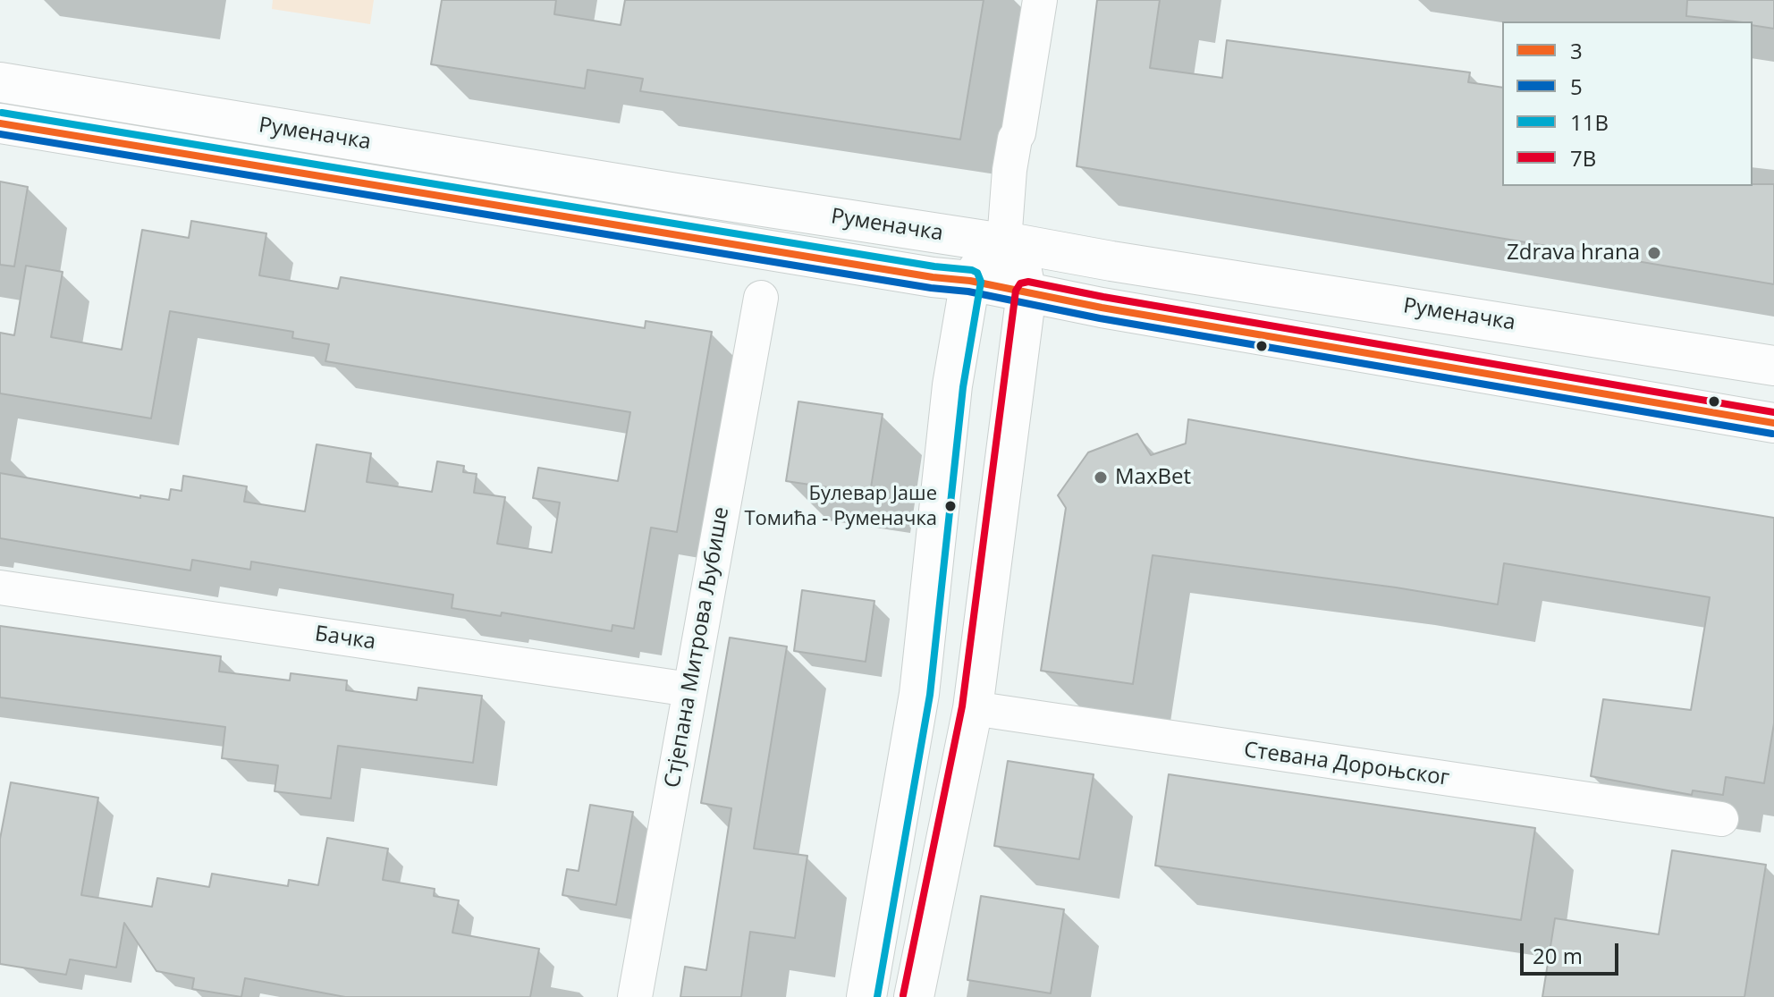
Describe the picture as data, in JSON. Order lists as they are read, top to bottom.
{
  "streets": {
    "main road": ["Руменачка"],
    "street": ["Бачка", "Стјепана Митрова Љубише", "Стевана Дороњског"]
  },
  "crossings": [
    ["Бачка", "Стјепана Митрова Љубише"]
  ],
  "places": ["Zdrava hrana", "MaxBet", "Булевар Јаше Томића - Руменачка"],
  "lines": [
    "transit line 11B",
    "transit line 3",
    "transit line 5",
    "transit line 7B"
  ],
  "legend": [
    "3",
    "5",
    "11B",
    "7B"
  ],
  "scale_bar": "20 m"
}
